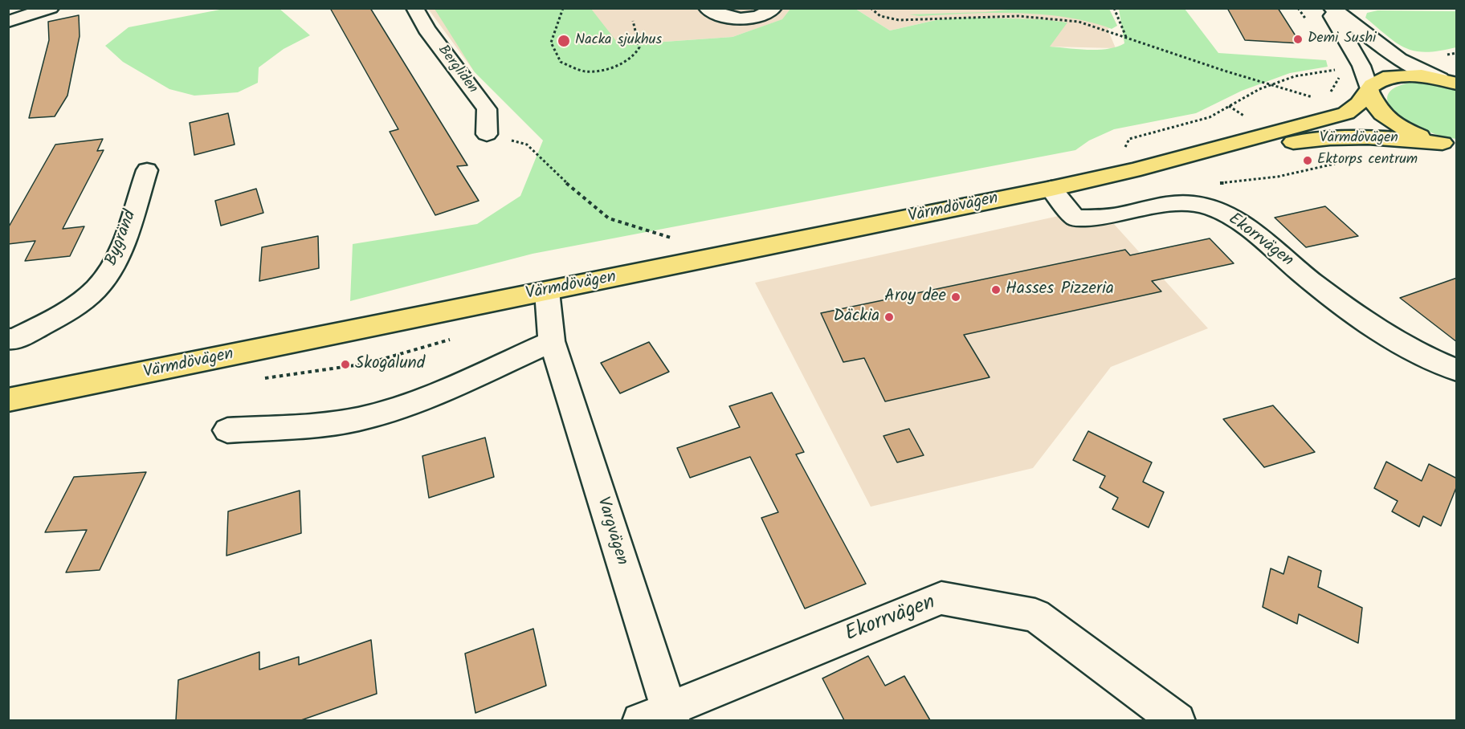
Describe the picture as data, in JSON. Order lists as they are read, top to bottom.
{
  "streets": {
    "main road": ["Värmdövägen"],
    "street": [
      "Bergliden",
      "Bygränd",
      "Ekorrvägen",
      "Vargvägen"
    ]
  },
  "crossings": [
    ["Värmdövägen", "Ekorrvägen"],
    ["Värmdövägen", "Vargvägen"],
    ["Ekorrvägen", "Vargvägen"]
  ],
  "places": [
    "Demi Sushi",
    "Nacka sjukhus",
    "Ektorps centrum",
    "Hasses Pizzeria",
    "Aroy dee",
    "Däckia",
    "Skogalund"
  ]
}
